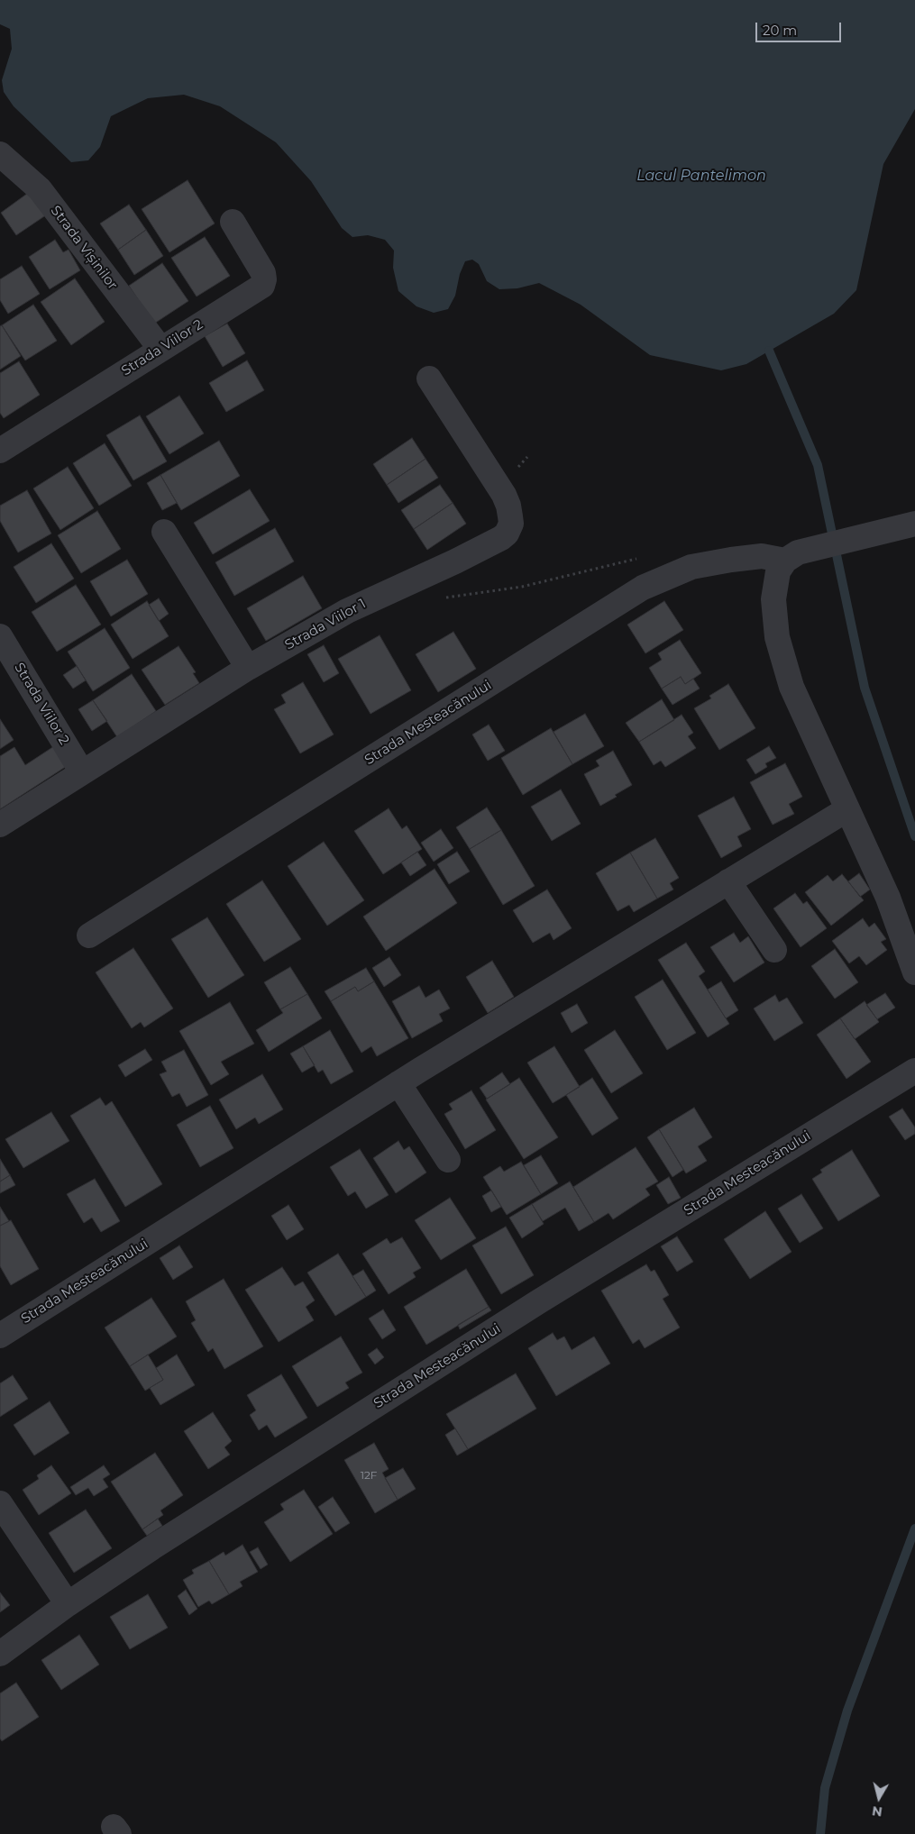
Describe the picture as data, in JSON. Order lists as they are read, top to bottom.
{
  "streets": {
    "street": [
      "Strada Vișinilor",
      "Strada Viilor 2",
      "Strada Viilor 1",
      "Strada Mesteacănului"
    ]
  },
  "crossings": [
    ["Strada Vișinilor", "Strada Viilor 2"],
    ["Strada Viilor 2", "Strada Viilor 1"]
  ],
  "water": ["Lacul Pantelimon"],
  "house_numbers": ["12F"],
  "scale_bar": "20 m",
  "north": "bottom"
}
